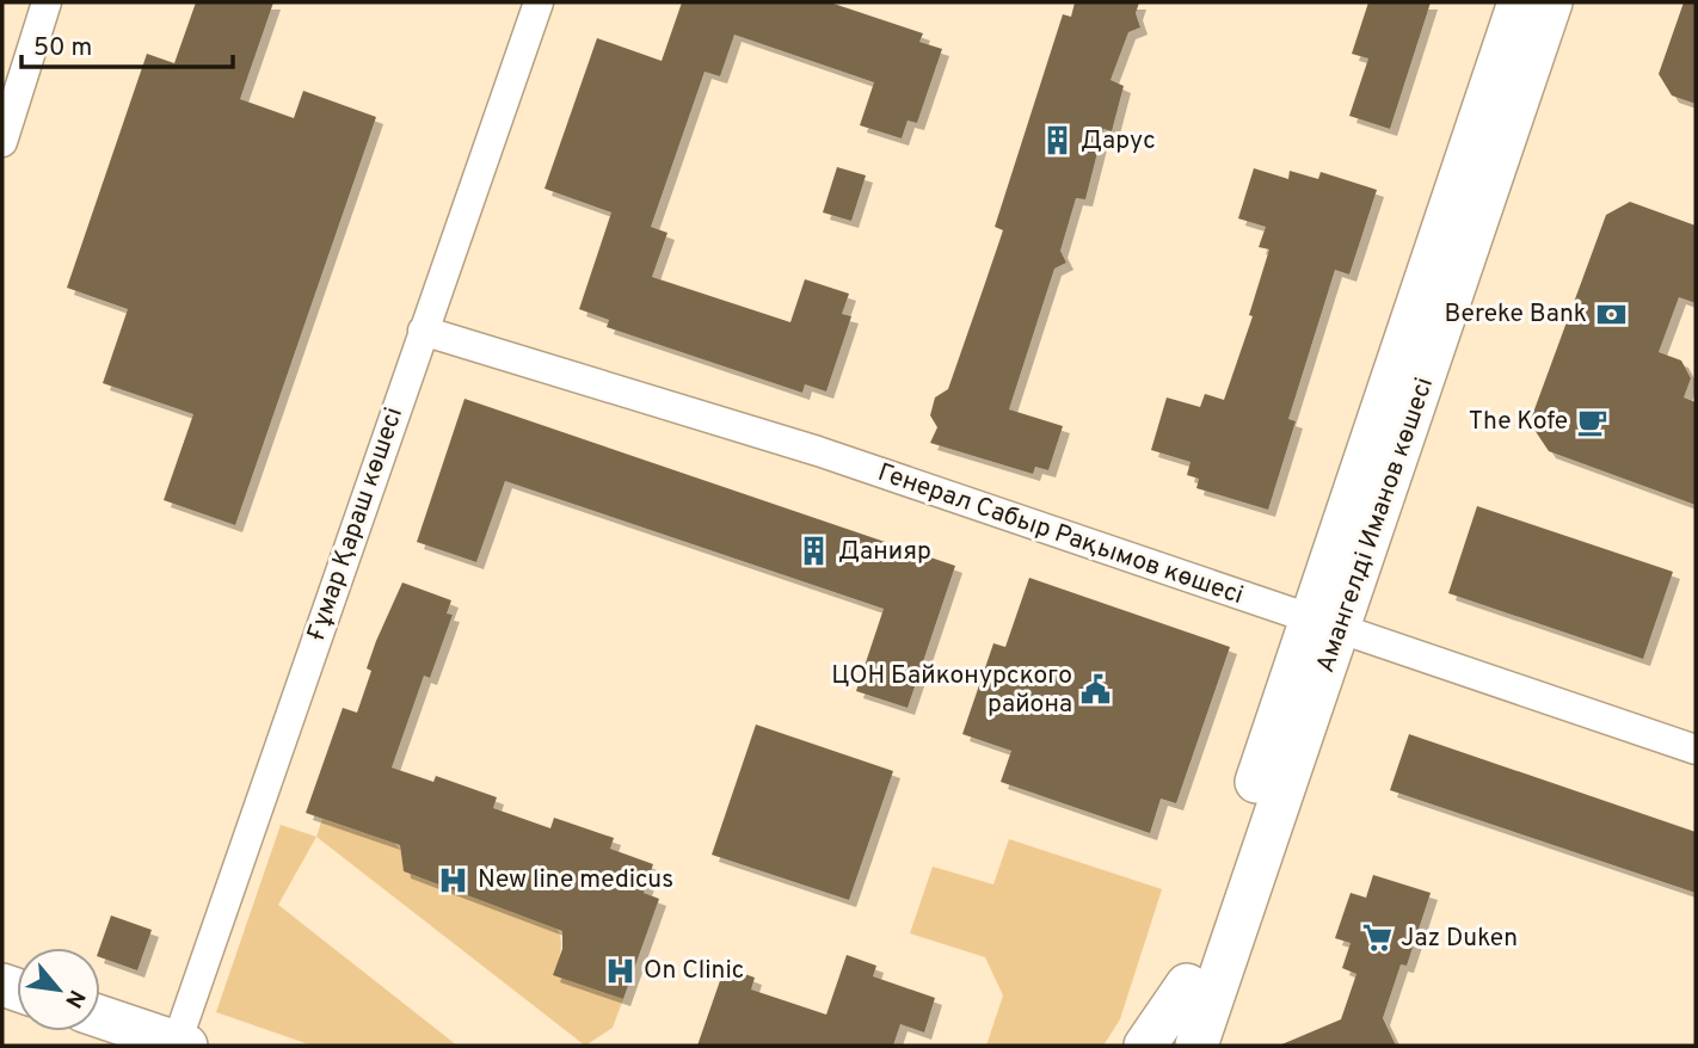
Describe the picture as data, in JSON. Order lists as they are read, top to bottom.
{
  "streets": {
    "main road": ["Амангелді Иманов көшесі"],
    "street": ["Ғұмар Қараш көшесі", "Генерал Сабыр Рақымов көшесі"]
  },
  "crossings": [
    ["Ғұмар Қараш көшесі", "Генерал Сабыр Рақымов көшесі"],
    ["Амангелді Иманов көшесі", "Генерал Сабыр Рақымов көшесі"]
  ],
  "places": {
    "building": ["Дарус", "Данияр"],
    "bank": ["Bereke Bank"],
    "cafe": ["The Kofe"],
    "public building": ["ЦОН Байконурского района"],
    "hospital": ["New line medicus", "On Clinic"],
    "supermarket": ["Jaz Duken"]
  },
  "scale_bar": "50 m",
  "north": "bottom right"
}
